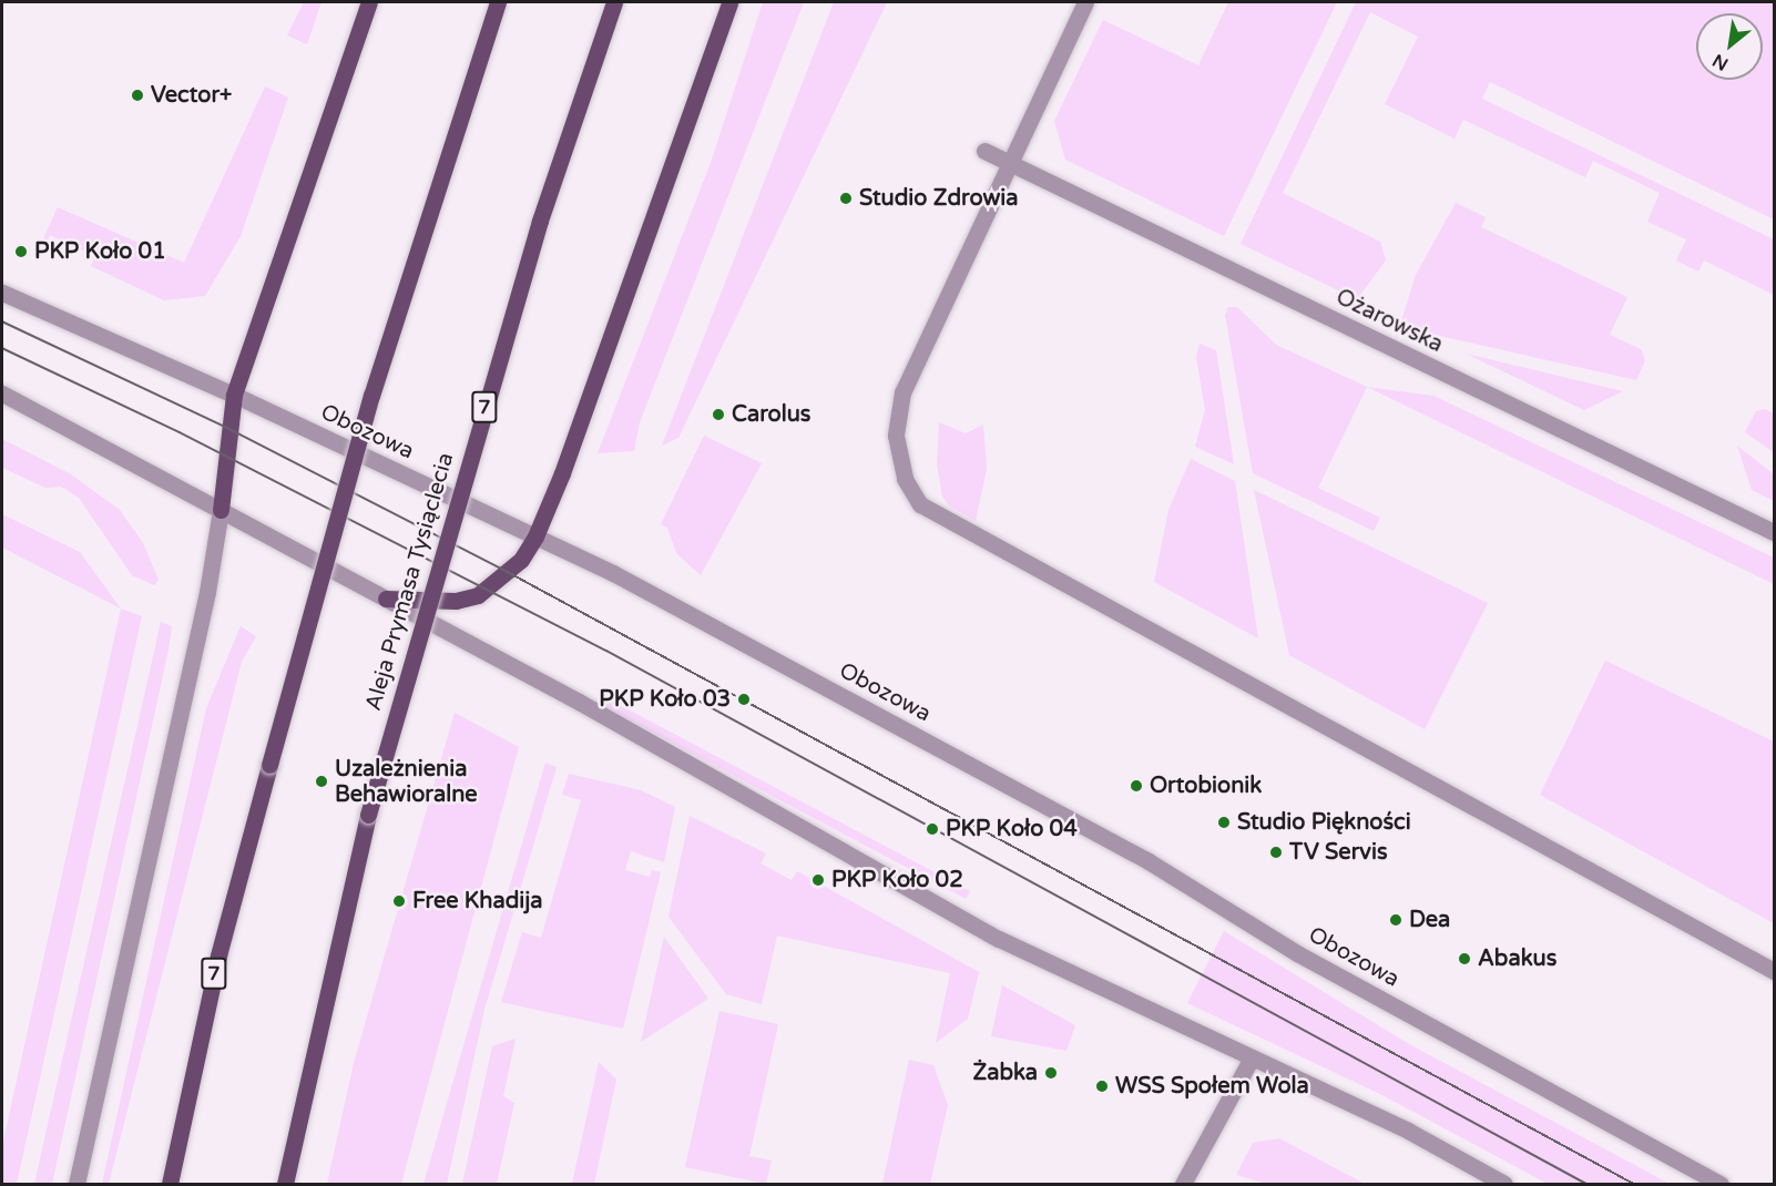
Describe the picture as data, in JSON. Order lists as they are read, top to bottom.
{
  "streets": {
    "main road": ["7", "Aleja Prymasa Tysiąclecia"],
    "street": ["Ożarowska", "Obozowa"]
  },
  "places": [
    "Vector+",
    "Studio Zdrowia",
    "PKP Koło 01",
    "Carolus",
    "PKP Koło 03",
    "Uzależnienia Behawioralne",
    "Ortobionik",
    "Studio Piękności",
    "PKP Koło 04",
    "TV Servis",
    "PKP Koło 02",
    "Free Khadija",
    "Dea",
    "Abakus",
    "Żabka",
    "WSS Społem Wola"
  ],
  "north": "bottom left"
}
